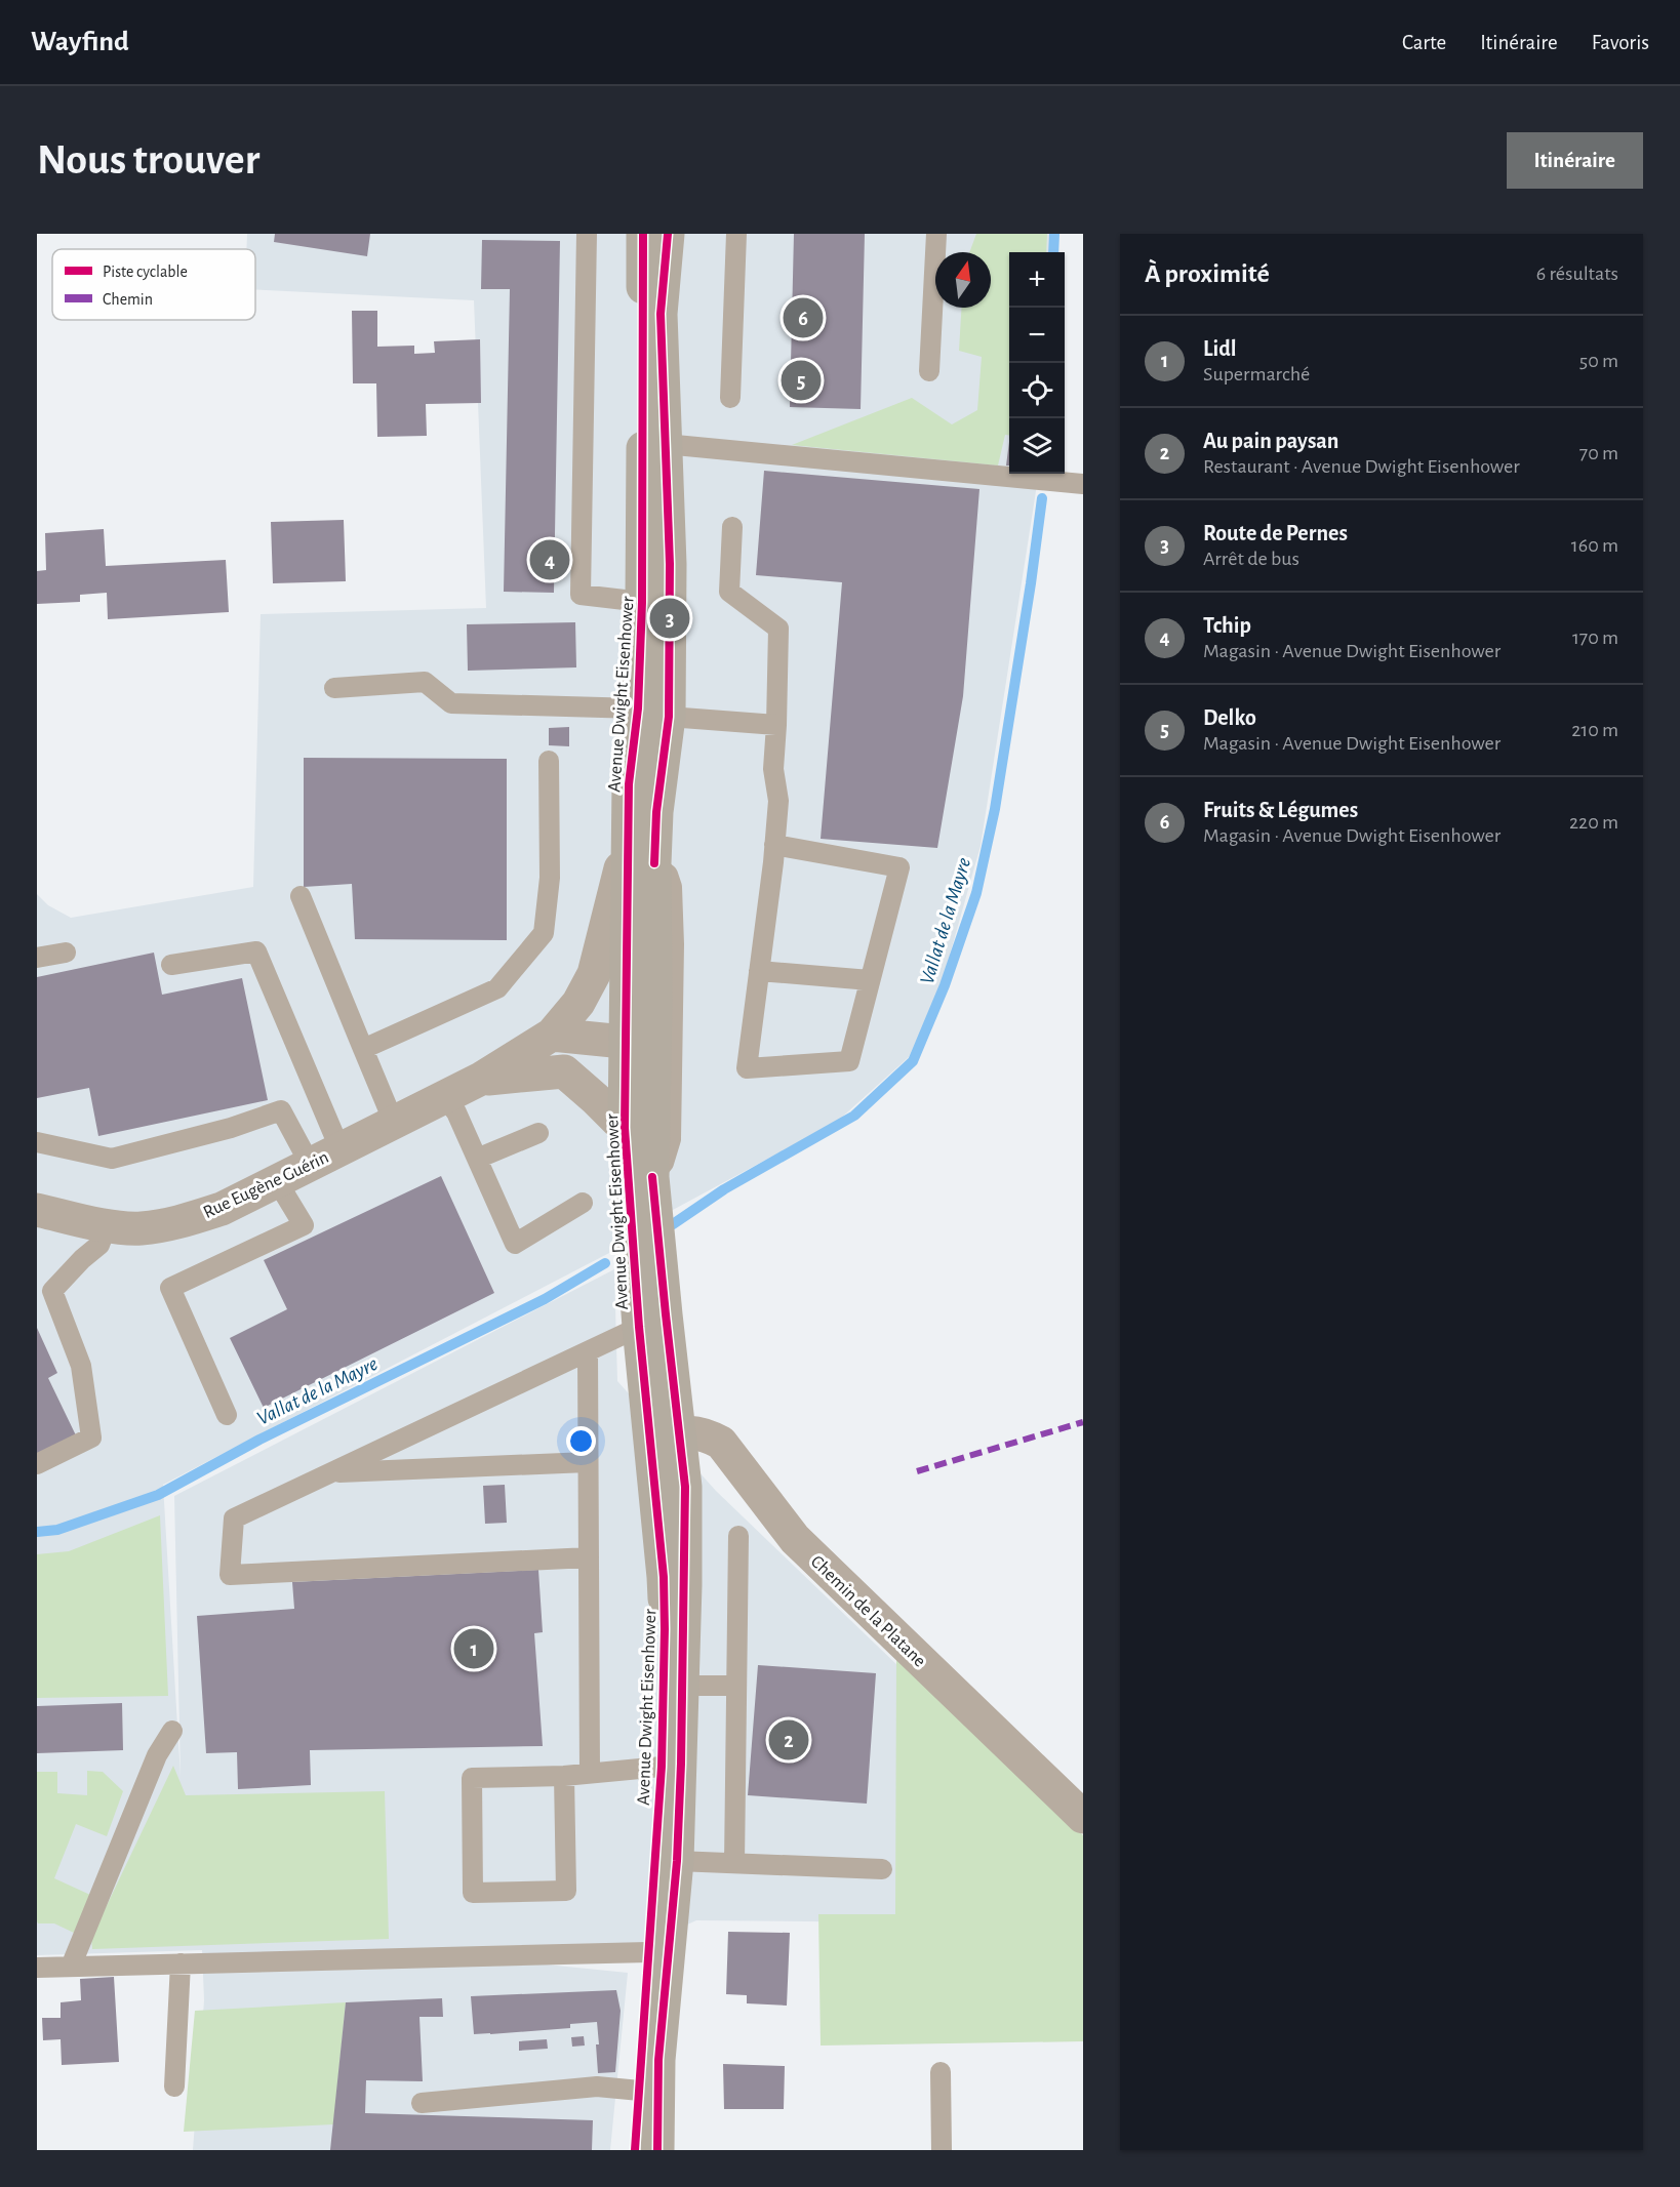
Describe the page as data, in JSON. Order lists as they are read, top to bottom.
{
  "streets": {
    "main road": ["Avenue Dwight Eisenhower"],
    "street": ["Rue Eugène Guérin", "Chemin de la Platane"]
  },
  "crossings": [
    ["Avenue Dwight Eisenhower", "Rue Eugène Guérin"],
    ["Avenue Dwight Eisenhower", "Chemin de la Platane"]
  ],
  "water": ["Vallat de la Mayre"],
  "legend": ["Piste cyclable", "Chemin"],
  "north": "top",
  "page": {
    "header": "Wayfind",
    "nav": ["Carte", "Itinéraire", "Favoris"],
    "buttons": "Itinéraire",
    "title": "Nous trouver",
    "heading": ["À proximité", "6 résultats"],
    "map_buttons": ["+", "−"],
    "pins": [
      "6",
      "5",
      "4",
      "3",
      "1",
      "2"
    ],
    "list": [
      {
        "mark": "1",
        "name": "Lidl",
        "note": "Supermarché",
        "value": "50 m"
      },
      {
        "mark": "2",
        "name": "Au pain paysan",
        "note": "Restaurant · Avenue Dwight Eisenhower",
        "value": "70 m"
      },
      {
        "mark": "3",
        "name": "Route de Pernes",
        "note": "Arrêt de bus",
        "value": "160 m"
      },
      {
        "mark": "4",
        "name": "Tchip",
        "note": "Magasin · Avenue Dwight Eisenhower",
        "value": "170 m"
      },
      {
        "mark": "5",
        "name": "Delko",
        "note": "Magasin · Avenue Dwight Eisenhower",
        "value": "210 m"
      },
      {
        "mark": "6",
        "name": "Fruits & Légumes",
        "note": "Magasin · Avenue Dwight Eisenhower",
        "value": "220 m"
      }
    ]
  }
}
